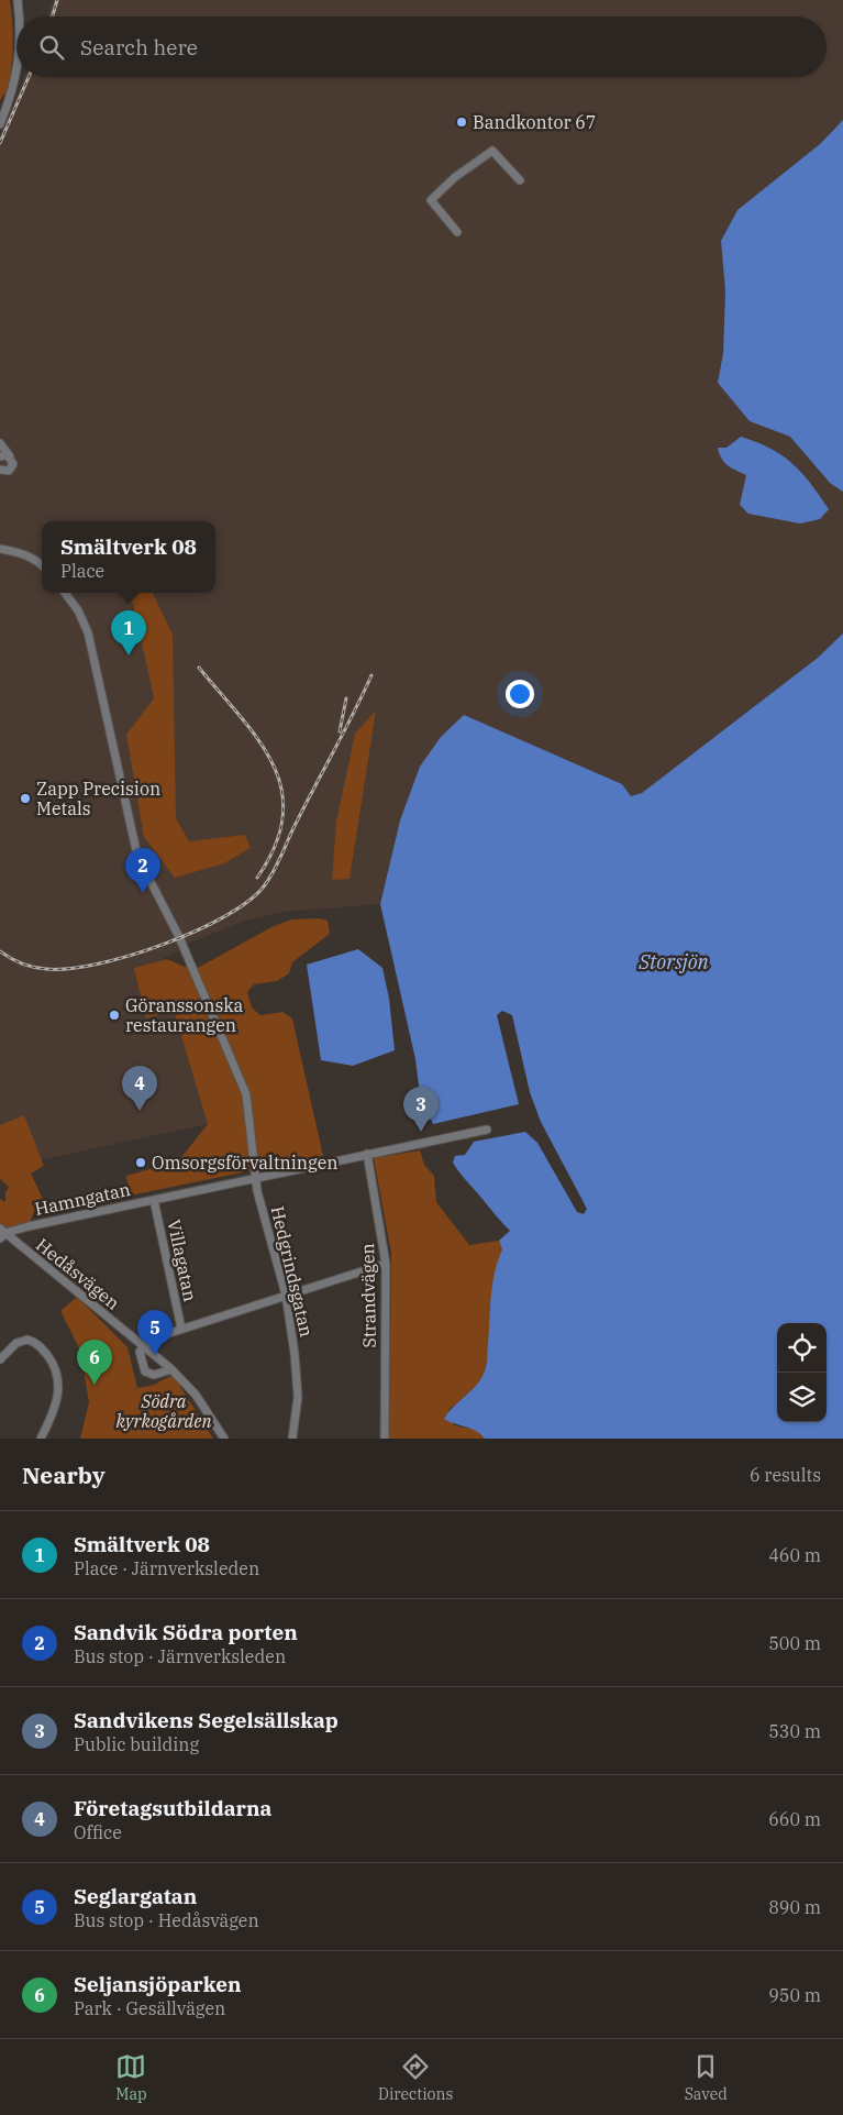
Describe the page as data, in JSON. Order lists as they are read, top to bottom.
{
  "streets": {
    "street": [
      "Hamngatan",
      "Villagatan",
      "Hedgrindsgatan",
      "Hedåsvägen",
      "Strandvägen"
    ]
  },
  "crossings": [
    ["Hamngatan", "Villagatan"],
    ["Hamngatan", "Hedgrindsgatan"],
    ["Hamngatan", "Hedåsvägen"],
    ["Hamngatan", "Strandvägen"]
  ],
  "water": ["Storsjön"],
  "parks": ["Södra kyrkogården"],
  "places": [
    "Bandkontor 67",
    "Zapp Precision Metals",
    "Göranssonska restaurangen",
    "Omsorgsförvaltningen"
  ],
  "page": {
    "search": "Search here",
    "popup": ["Smältverk 08", "Place"],
    "pins": [
      "1",
      "2",
      "4",
      "3",
      "5",
      "6"
    ],
    "heading": ["Nearby", "6 results"],
    "list": [
      {
        "mark": "1",
        "name": "Smältverk 08",
        "note": "Place · Järnverksleden",
        "value": "460 m"
      },
      {
        "mark": "2",
        "name": "Sandvik Södra porten",
        "note": "Bus stop · Järnverksleden",
        "value": "500 m"
      },
      {
        "mark": "3",
        "name": "Sandvikens Segelsällskap",
        "note": "Public building",
        "value": "530 m"
      },
      {
        "mark": "4",
        "name": "Företagsutbildarna",
        "note": "Office",
        "value": "660 m"
      },
      {
        "mark": "5",
        "name": "Seglargatan",
        "note": "Bus stop · Hedåsvägen",
        "value": "890 m"
      },
      {
        "mark": "6",
        "name": "Seljansjöparken",
        "note": "Park · Gesällvägen",
        "value": "950 m"
      }
    ],
    "nav": ["Map", "Directions", "Saved"]
  }
}
